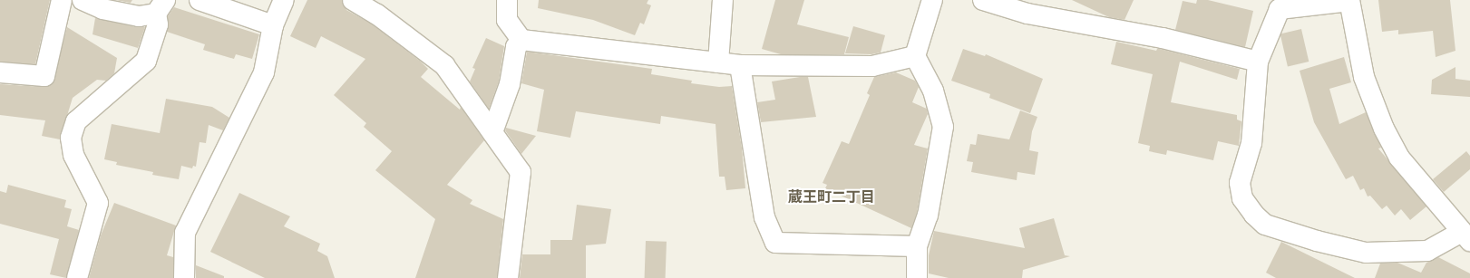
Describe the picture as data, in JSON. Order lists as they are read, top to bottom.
{
  "districts": ["蔵王町二丁目"]
}
